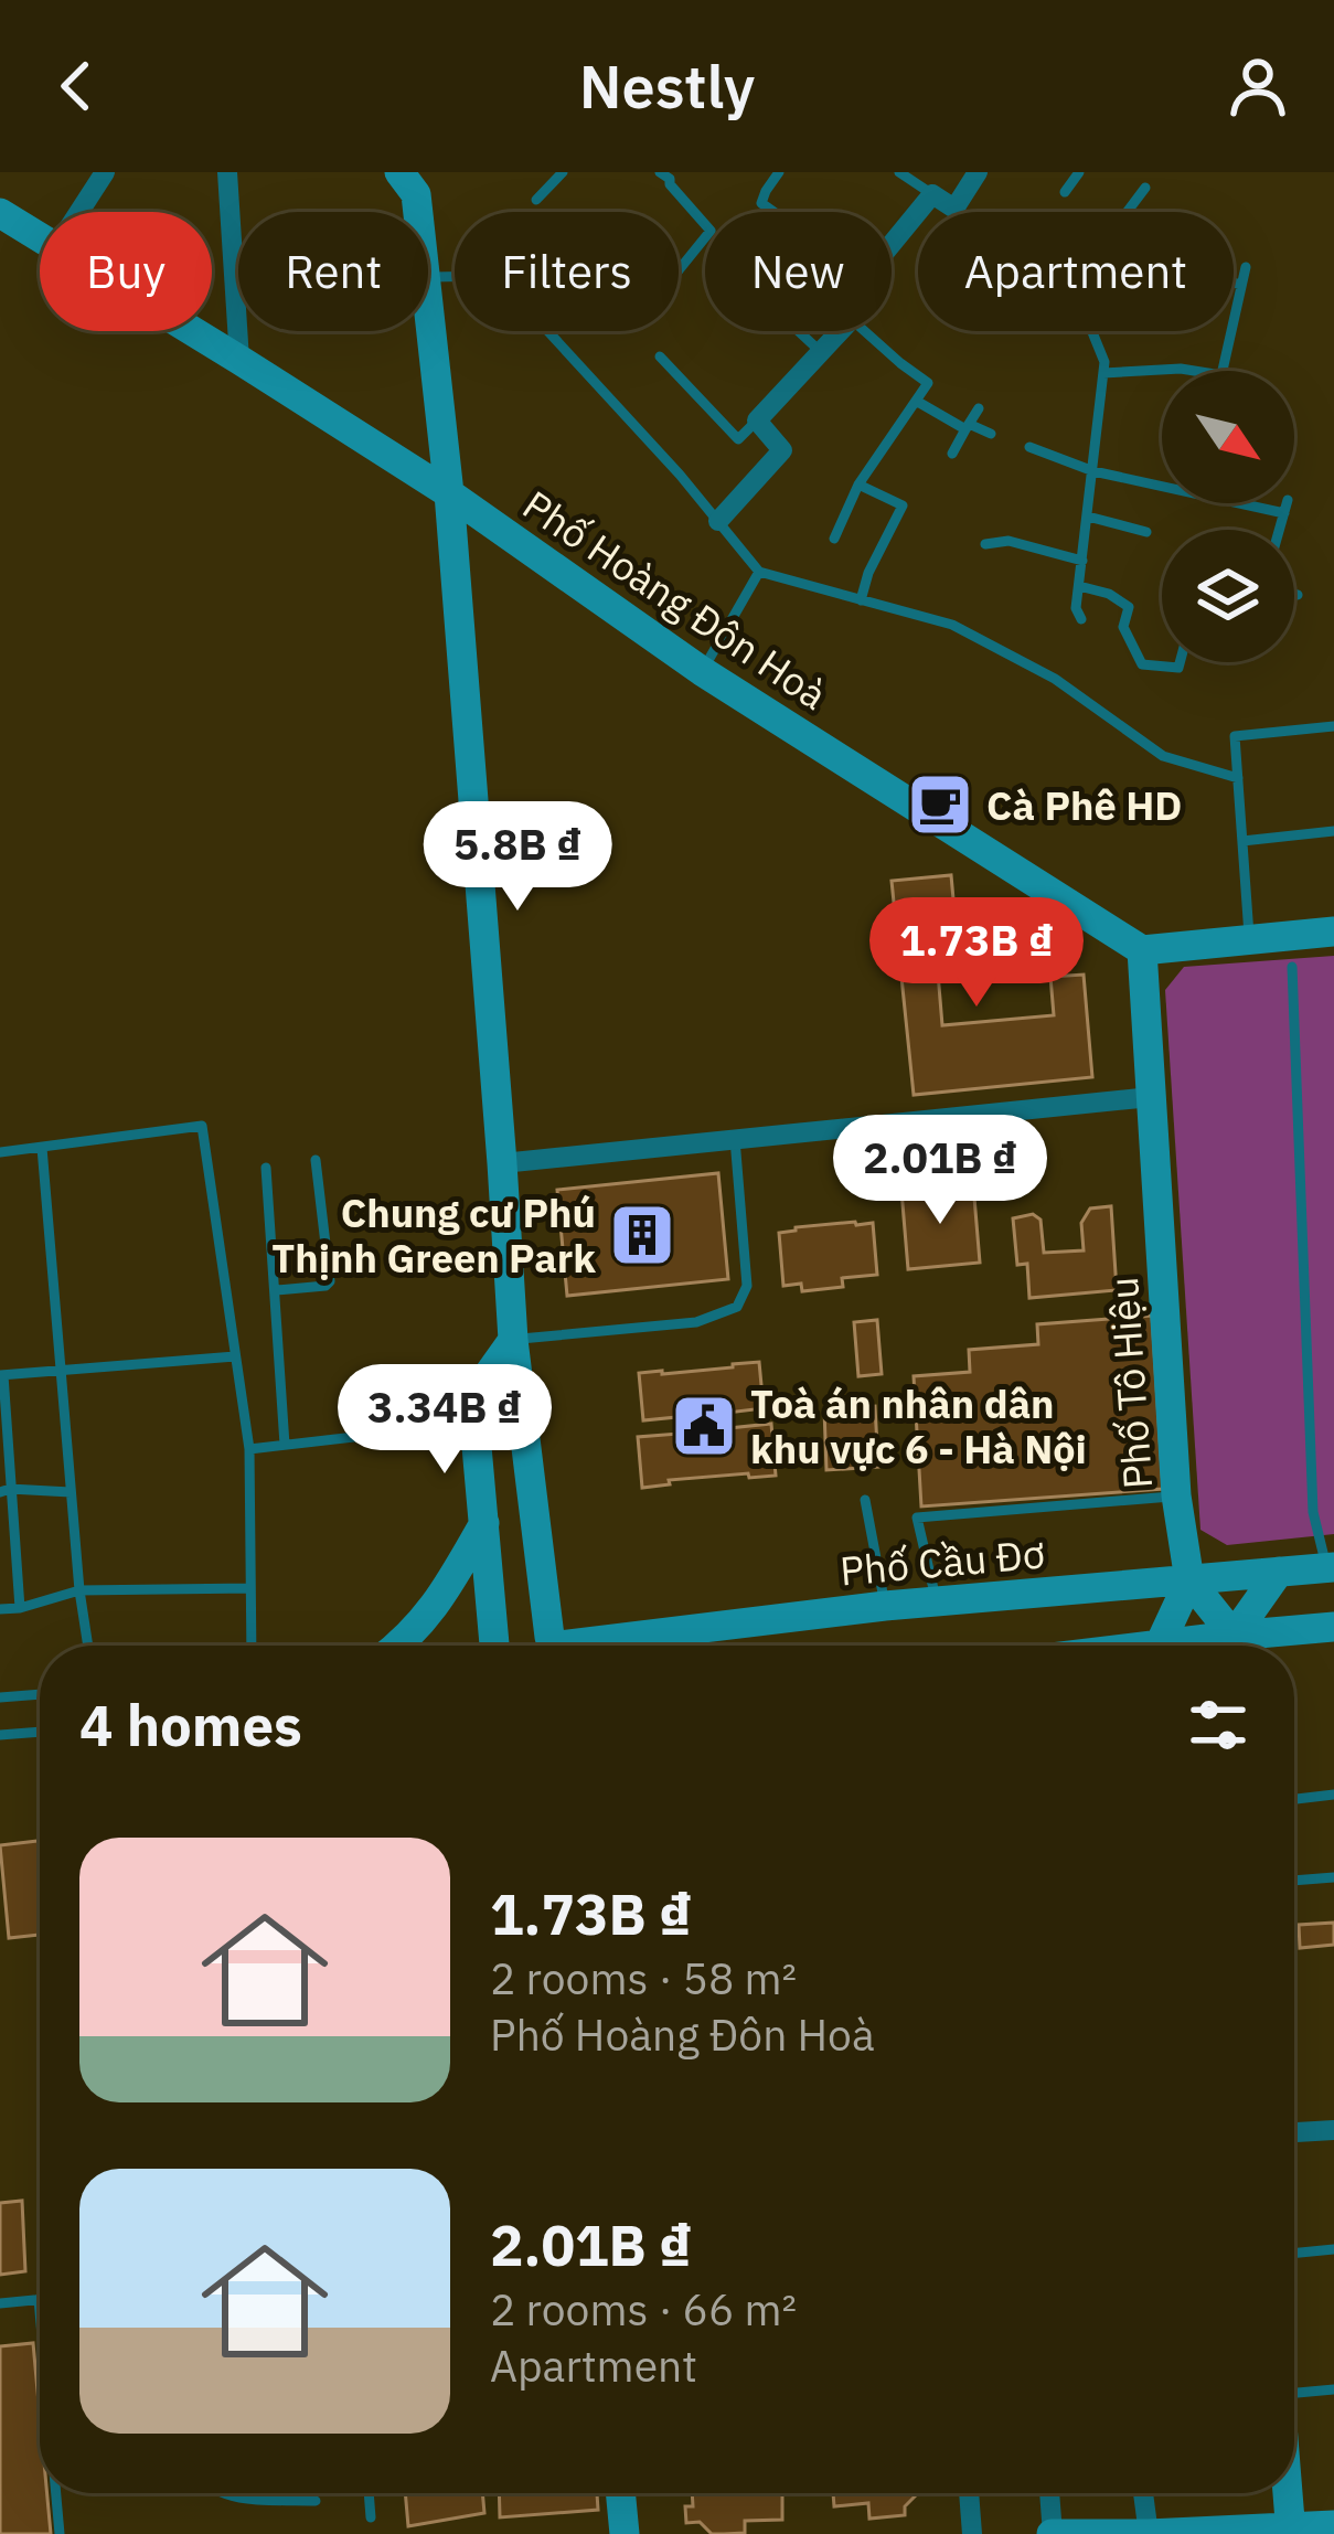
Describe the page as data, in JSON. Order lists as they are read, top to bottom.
{
  "streets": {
    "street": ["Phố Hoàng Đôn Hoà", "Phố Tô Hiệu", "Phố Cầu Đơ"]
  },
  "crossings": [
    ["Phố Hoàng Đôn Hoà", "Phố Tô Hiệu"],
    ["Phố Tô Hiệu", "Phố Cầu Đơ"]
  ],
  "places": {
    "cafe": ["Cà Phê HD"],
    "building": ["Chung cư Phú Thịnh Green Park"],
    "public building": ["Toà án nhân dân khu vực 6 - Hà Nội"]
  },
  "north": "bottom right",
  "page": {
    "header": "Nestly",
    "chip": [
      "Buy",
      "Rent",
      "Filters",
      "New",
      "Apartment"
    ],
    "price": [
      "5.8B ₫",
      "1.73B ₫",
      "2.01B ₫",
      "3.34B ₫"
    ],
    "heading": "4 homes",
    "list": [
      {
        "name": "1.73B ₫",
        "note": "2 rooms · 58 m² · Phố Hoàng Đôn Hoà"
      },
      {
        "name": "2.01B ₫",
        "note": "2 rooms · 66 m² · Apartment"
      }
    ]
  }
}
